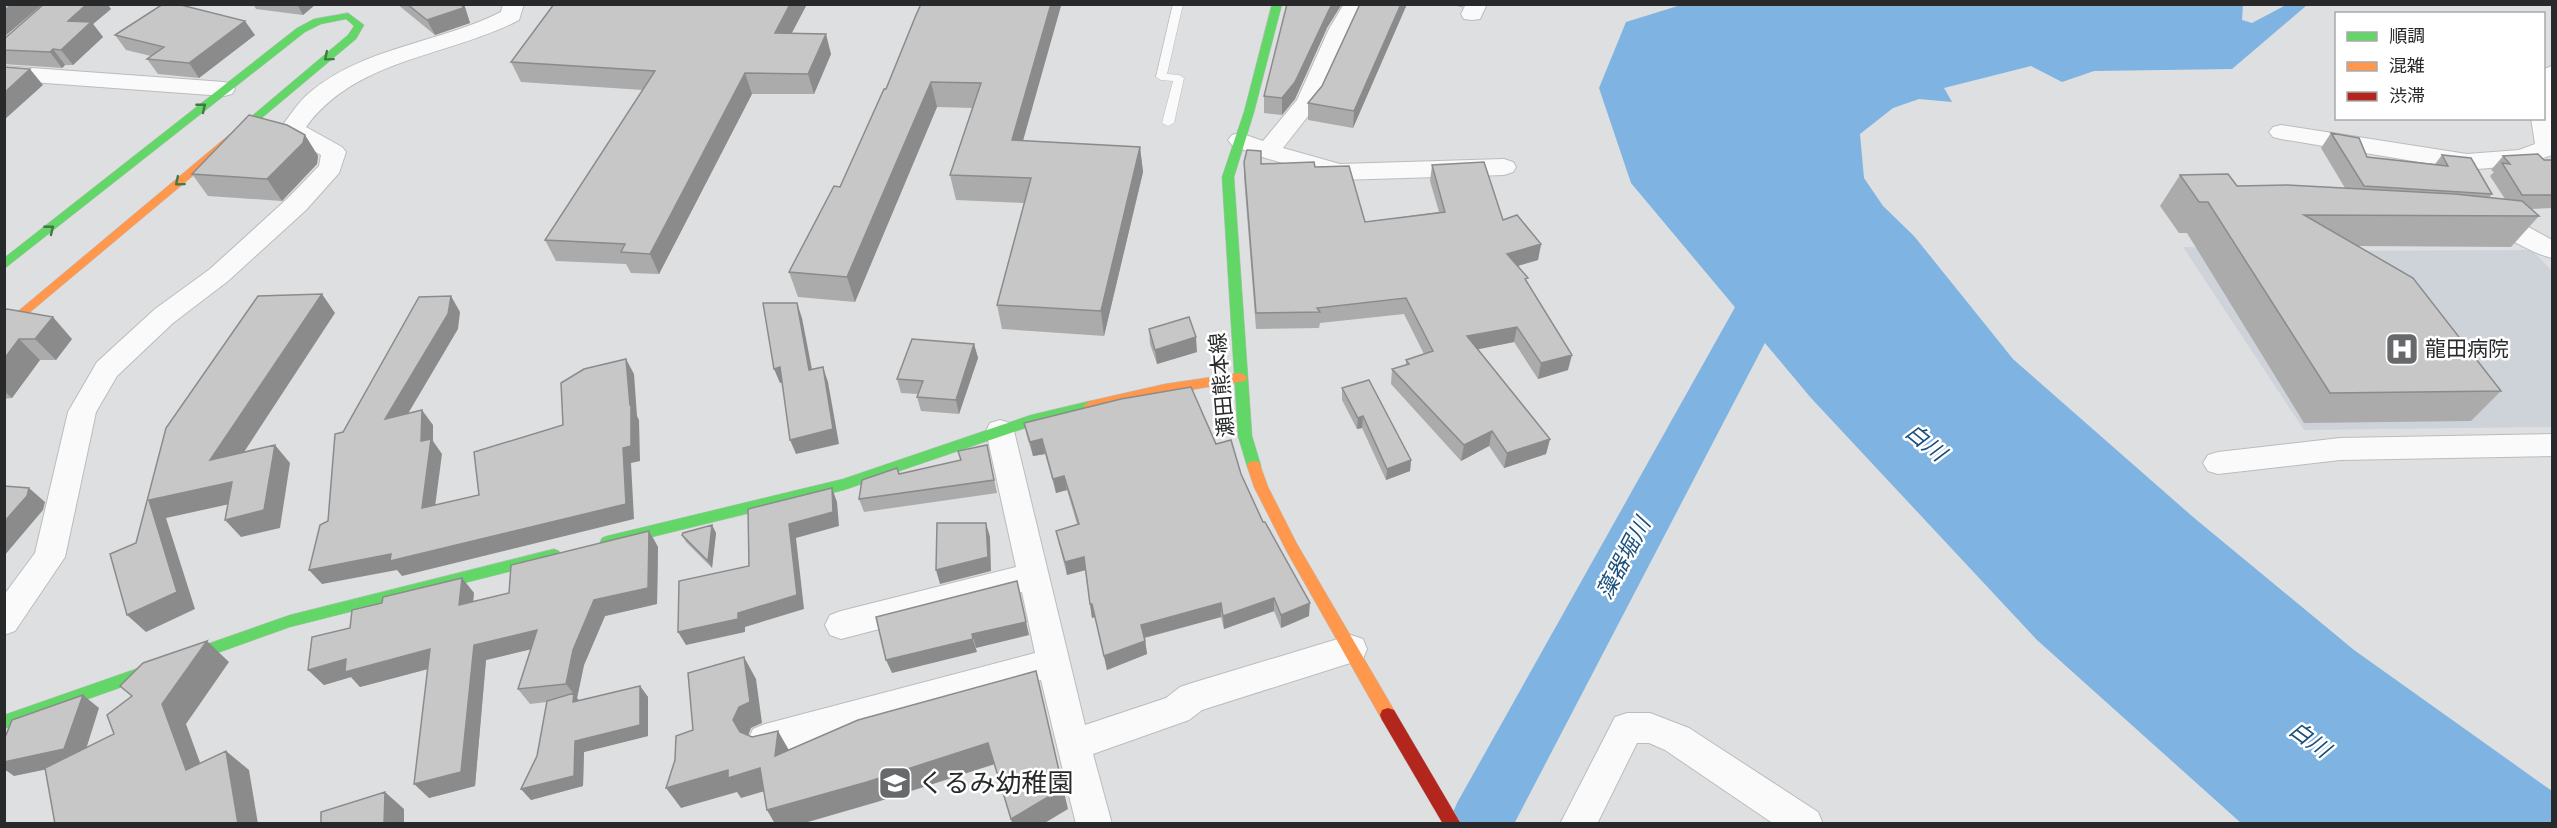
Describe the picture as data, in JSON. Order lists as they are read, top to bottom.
{
  "streets": {
    "street": ["瀬田熊本線"]
  },
  "water": ["白川", "藻器堀川"],
  "places": {
    "hospital": ["龍田病院"],
    "school or university": ["くるみ幼稚園"]
  },
  "legend": ["順調", "混雑", "渋滞"]
}
